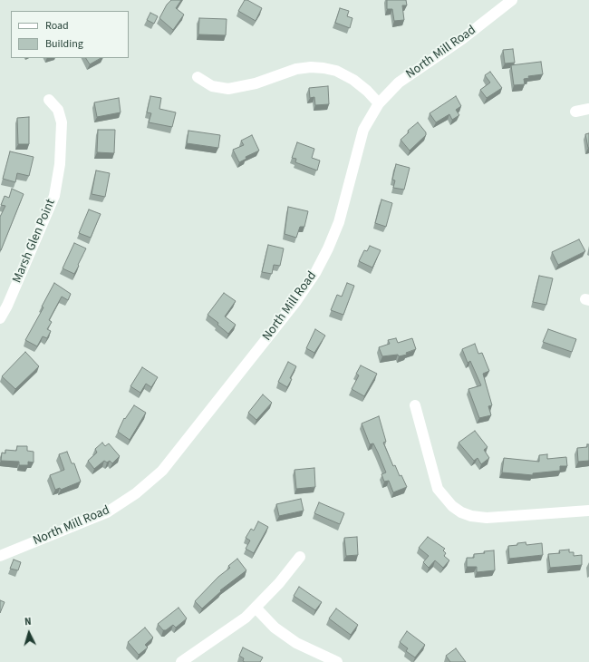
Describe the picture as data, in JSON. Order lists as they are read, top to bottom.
{
  "streets": {
    "street": ["North Mill Road", "Marsh Glen Point"]
  },
  "legend": ["Road", "Building"],
  "north": "top"
}
